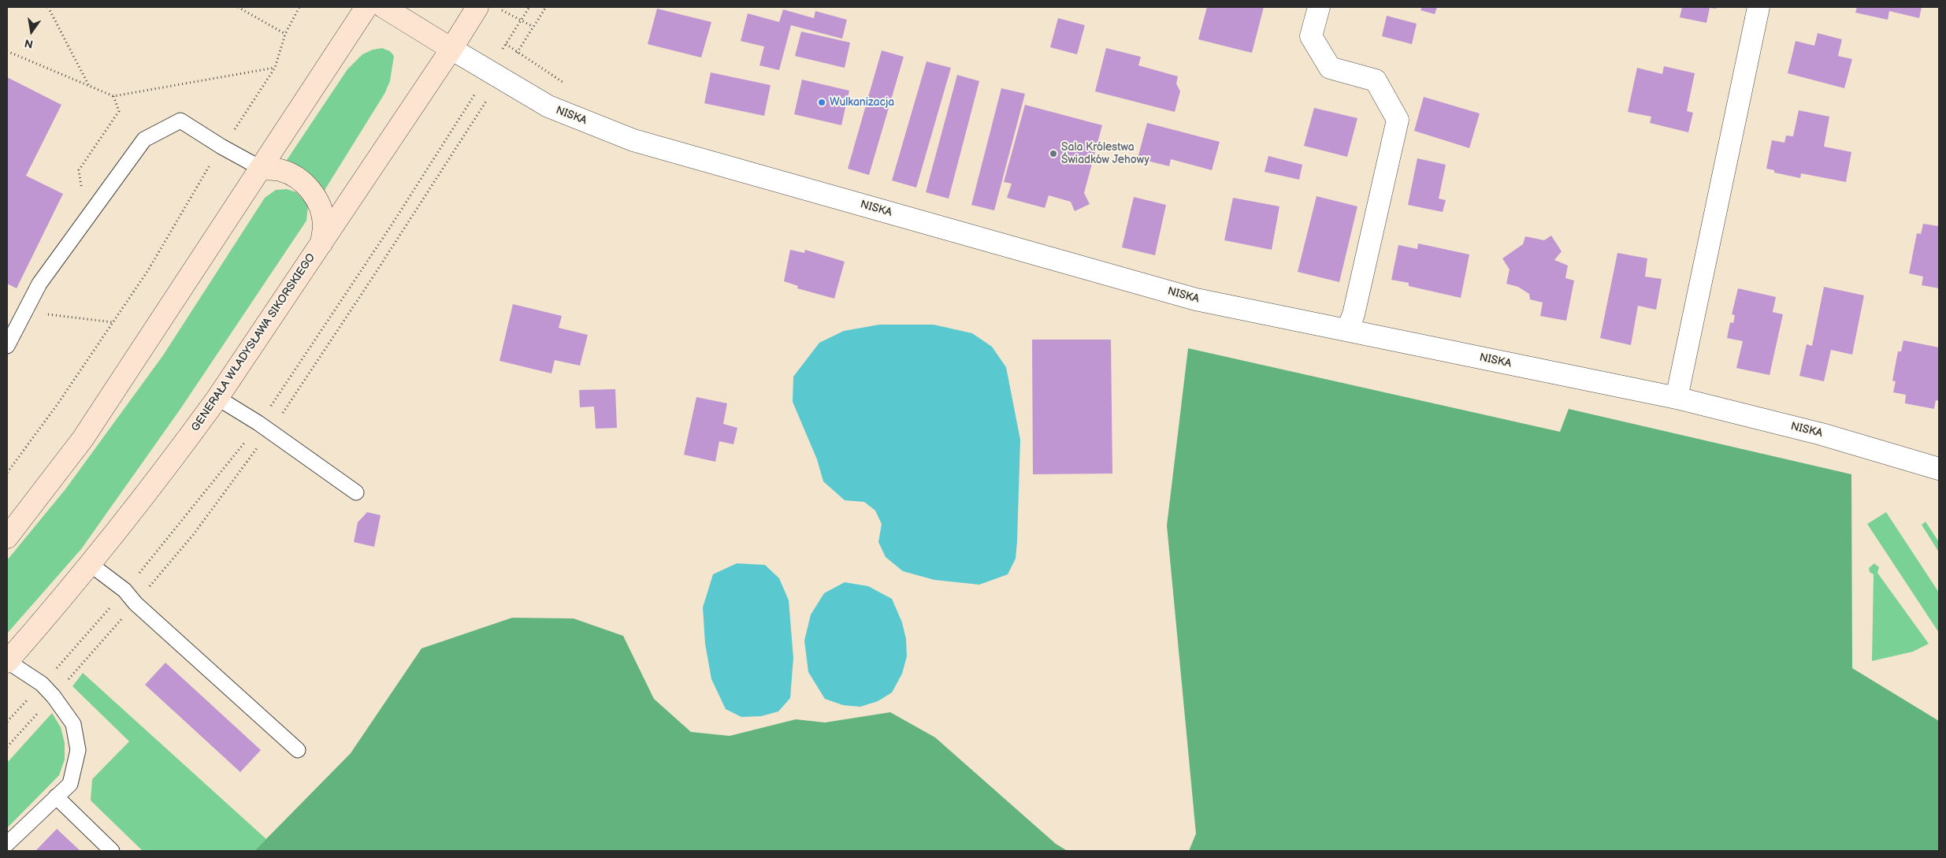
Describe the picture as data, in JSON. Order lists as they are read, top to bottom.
{
  "streets": {
    "main road": ["GENERAŁA WŁADYSŁAWA SIKORSKIEGO"],
    "street": ["NISKA"]
  },
  "crossings": [
    ["NISKA", "GENERAŁA WŁADYSŁAWA SIKORSKIEGO"]
  ],
  "places": ["Wulkanizacja", "Sala Królestwa Świadków Jehowy"],
  "north": "bottom"
}
